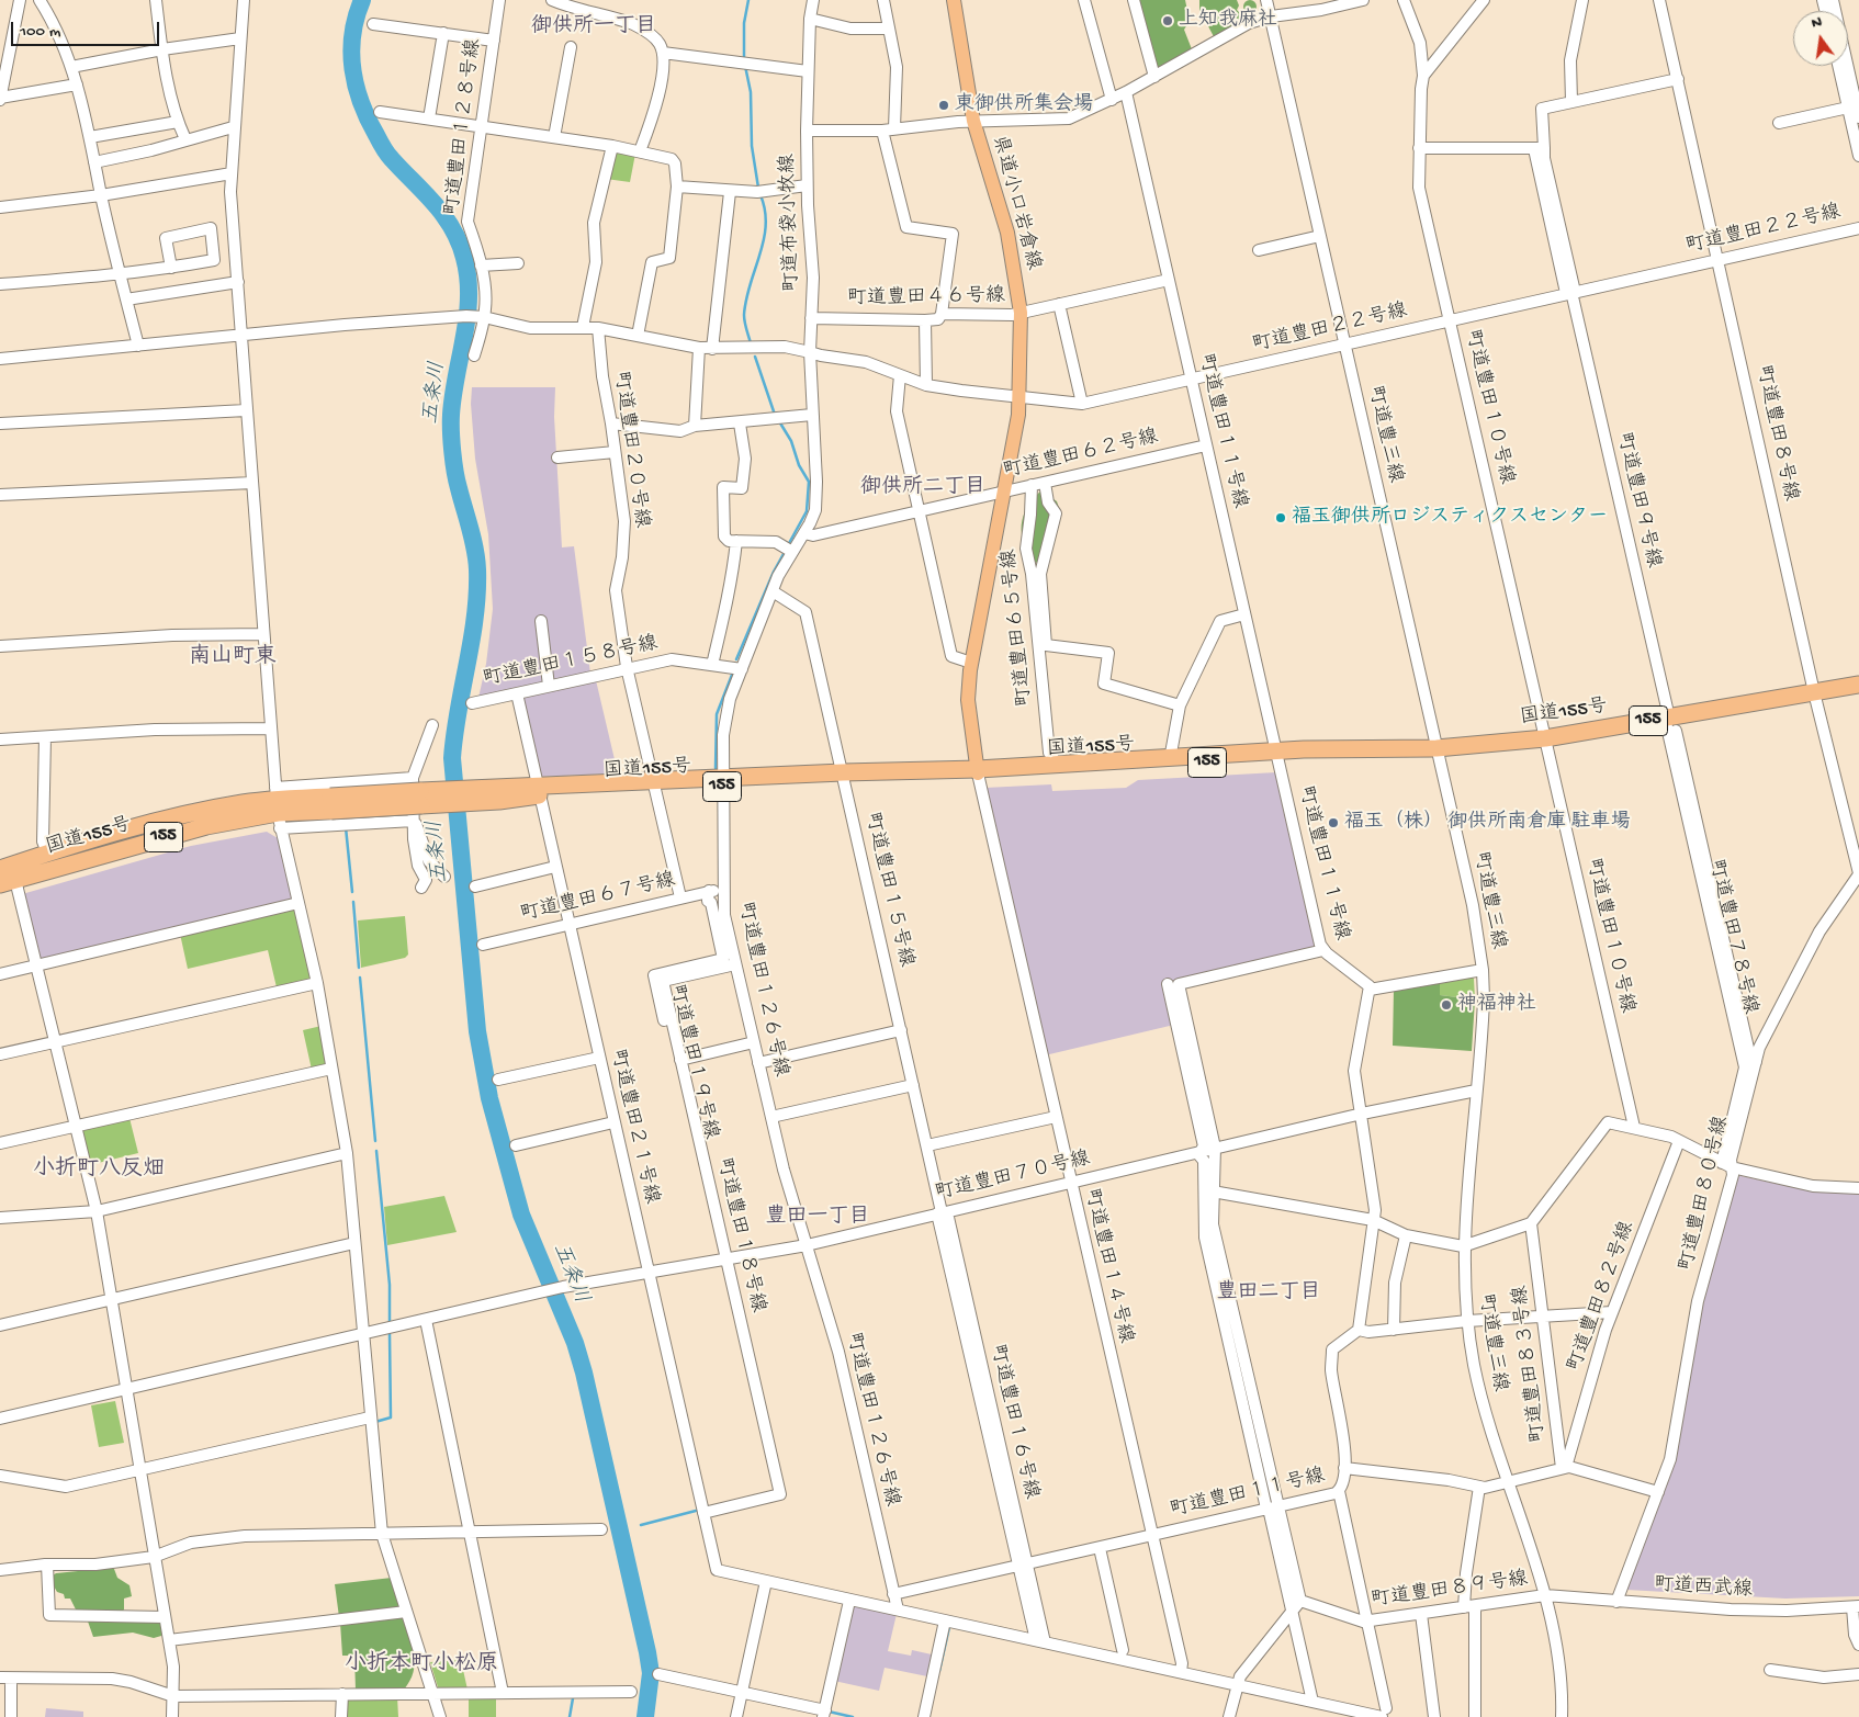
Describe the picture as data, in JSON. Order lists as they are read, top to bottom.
{
  "streets": {
    "highway": ["国道155号", "155"],
    "main road": ["県道小口岩倉線"],
    "street": [
      "町道豊田１２８号線",
      "町道布袋小牧線",
      "町道豊田２２号線",
      "町道豊田４６号線",
      "町道豊田１０号線",
      "町道豊田１１号線",
      "町道豊田８号線",
      "町道豊三線",
      "町道豊田２０号線",
      "町道豊田６２号線",
      "町道豊田９号線",
      "町道豊田６５号線",
      "町道豊田１５８号線",
      "町道豊田１５号線",
      "町道豊田６７号線",
      "町道豊田７８号線",
      "町道豊田１２６号線",
      "町道豊田１９号線",
      "町道豊田２１号線",
      "町道豊田７０号線",
      "町道豊田８０号線",
      "町道豊田１８号線",
      "町道豊田１４号線",
      "町道豊田８２号線",
      "町道豊田８３号線",
      "町道西武線",
      "町道豊田８９号線"
    ]
  },
  "crossings": [
    ["県道小口岩倉線", "町道布袋小牧線"],
    ["県道小口岩倉線", "町道豊田２２号線"],
    ["県道小口岩倉線", "町道豊田４６号線"],
    ["県道小口岩倉線", "町道豊田６２号線"],
    ["県道小口岩倉線", "国道155号"],
    ["県道小口岩倉線", "町道豊田１４号線"],
    ["町道布袋小牧線", "町道豊田２２号線"],
    ["町道布袋小牧線", "町道豊田４６号線"],
    ["町道布袋小牧線", "町道豊田１１号線"],
    ["町道布袋小牧線", "町道豊三線"],
    ["町道布袋小牧線", "町道豊田１２６号線"],
    ["町道豊田２２号線", "町道豊田１０号線"],
    ["町道豊田２２号線", "町道豊田１１号線"],
    ["町道豊田２２号線", "町道豊田８号線"],
    ["町道豊田２２号線", "町道豊三線"],
    ["町道豊田２２号線", "町道豊田９号線"],
    ["町道豊田２２号線", "町道豊田１２６号線"],
    ["町道豊田４６号線", "町道豊田１１号線"],
    ["町道豊田１０号線", "国道155号"],
    ["町道豊田１１号線", "町道豊田６２号線"],
    ["町道豊田１１号線", "国道155号"],
    ["町道豊田１１号線", "町道豊田１５号線"],
    ["町道豊田１１号線", "町道豊田１２６号線"],
    ["町道豊田１１号線", "町道豊田１４号線"],
    ["町道豊田８号線", "国道155号"],
    ["町道豊田８号線", "町道豊田８０号線"],
    ["町道豊三線", "国道155号"],
    ["町道豊三線", "町道豊田７０号線"],
    ["町道豊三線", "町道西武線"],
    ["町道豊三線", "町道豊田８９号線"],
    ["町道豊田２０号線", "町道豊田１５８号線"],
    ["町道豊田２０号線", "国道155号"],
    ["町道豊田２０号線", "町道豊田６７号線"],
    ["町道豊田６２号線", "町道豊田６５号線"],
    ["町道豊田６２号線", "町道豊田１２６号線"],
    ["町道豊田９号線", "国道155号"],
    ["町道豊田９号線", "町道豊田７８号線"],
    ["町道豊田６５号線", "国道155号"],
    ["町道豊田１５８号線", "町道豊田１２６号線"],
    ["町道豊田１５８号線", "町道豊田２１号線"],
    ["国道155号", "町道豊田１５号線"],
    ["国道155号", "町道豊田７８号線"],
    ["国道155号", "町道豊田１２６号線"],
    ["国道155号", "町道豊田２１号線"],
    ["国道155号", "町道豊田１４号線"],
    ["町道豊田１５号線", "町道豊田１２６号線"],
    ["町道豊田１５号線", "町道豊田７０号線"],
    ["町道豊田６７号線", "町道豊田１２６号線"],
    ["町道豊田６７号線", "町道豊田１９号線"],
    ["町道豊田６７号線", "町道豊田２１号線"],
    ["町道豊田７８号線", "町道豊田８０号線"],
    ["町道豊田１２６号線", "町道豊田７０号線"],
    ["町道豊田１２６号線", "町道豊田１８号線"],
    ["町道豊田１９号線", "町道豊田７０号線"],
    ["町道豊田１９号線", "町道豊田１８号線"],
    ["町道豊田２１号線", "町道豊田７０号線"],
    ["町道豊田２１号線", "町道豊田１８号線"],
    ["町道豊田７０号線", "町道豊田１８号線"],
    ["町道豊田７０号線", "町道豊田１４号線"],
    ["町道豊田８０号線", "町道西武線"],
    ["町道豊田８２号線", "町道豊田８３号線"],
    ["町道西武線", "町道豊田８９号線"]
  ],
  "districts": [
    "御供所一丁目",
    "御供所二丁目",
    "南山町東",
    "小折町八反畑",
    "豊田一丁目",
    "豊田二丁目",
    "小折本町小松原"
  ],
  "water": ["五条川"],
  "places": [
    "上知我麻社",
    "東御供所集会場",
    "福玉御供所ロジスティクスセンター",
    "福玉（株） 御供所南倉庫 駐車場",
    "神福神社"
  ],
  "scale_bar": "100 m",
  "north": "top"
}
